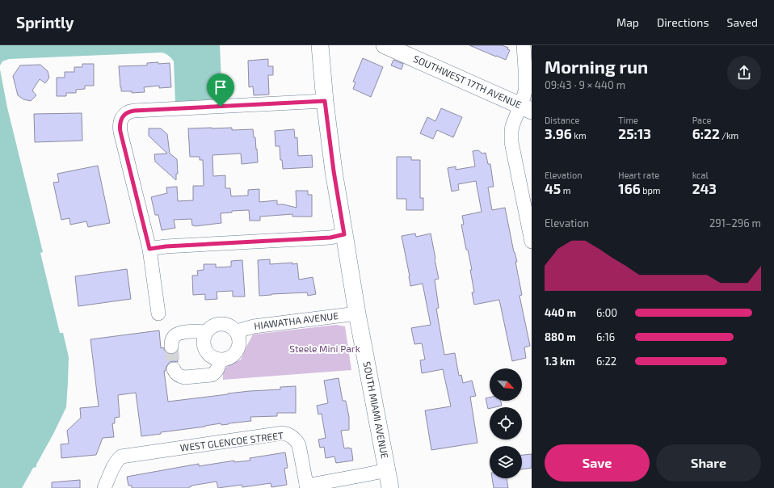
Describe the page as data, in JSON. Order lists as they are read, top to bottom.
{
  "streets": {
    "main road": ["SOUTHWEST 17TH AVENUE", "SOUTH MIAMI AVENUE"],
    "street": ["HIAWATHA AVENUE", "WEST GLENCOE STREET"]
  },
  "crossings": [
    ["HIAWATHA AVENUE", "SOUTH MIAMI AVENUE"]
  ],
  "parks": ["Steele Mini Park"],
  "north": "bottom right",
  "page": {
    "header": "Sprintly",
    "nav": ["Map", "Directions", "Saved"],
    "heading": ["Morning run", "09:43 · 9 × 440 m"],
    "stats": [
      ["Distance", "3.96 km"],
      ["Time", "25:13"],
      ["Pace", "6:22 /km"],
      ["Elevation", "45 m"],
      ["Heart rate", "166 bpm"],
      ["kcal", "243"]
    ],
    "chart": ["Elevation", "291–296 m"],
    "list": [
      {
        "name": "440 m",
        "note": "6:00"
      },
      {
        "name": "880 m",
        "note": "6:16"
      },
      {
        "name": "1.3 km",
        "note": "6:22"
      }
    ],
    "buttons": ["Save", "Share"]
  }
}
